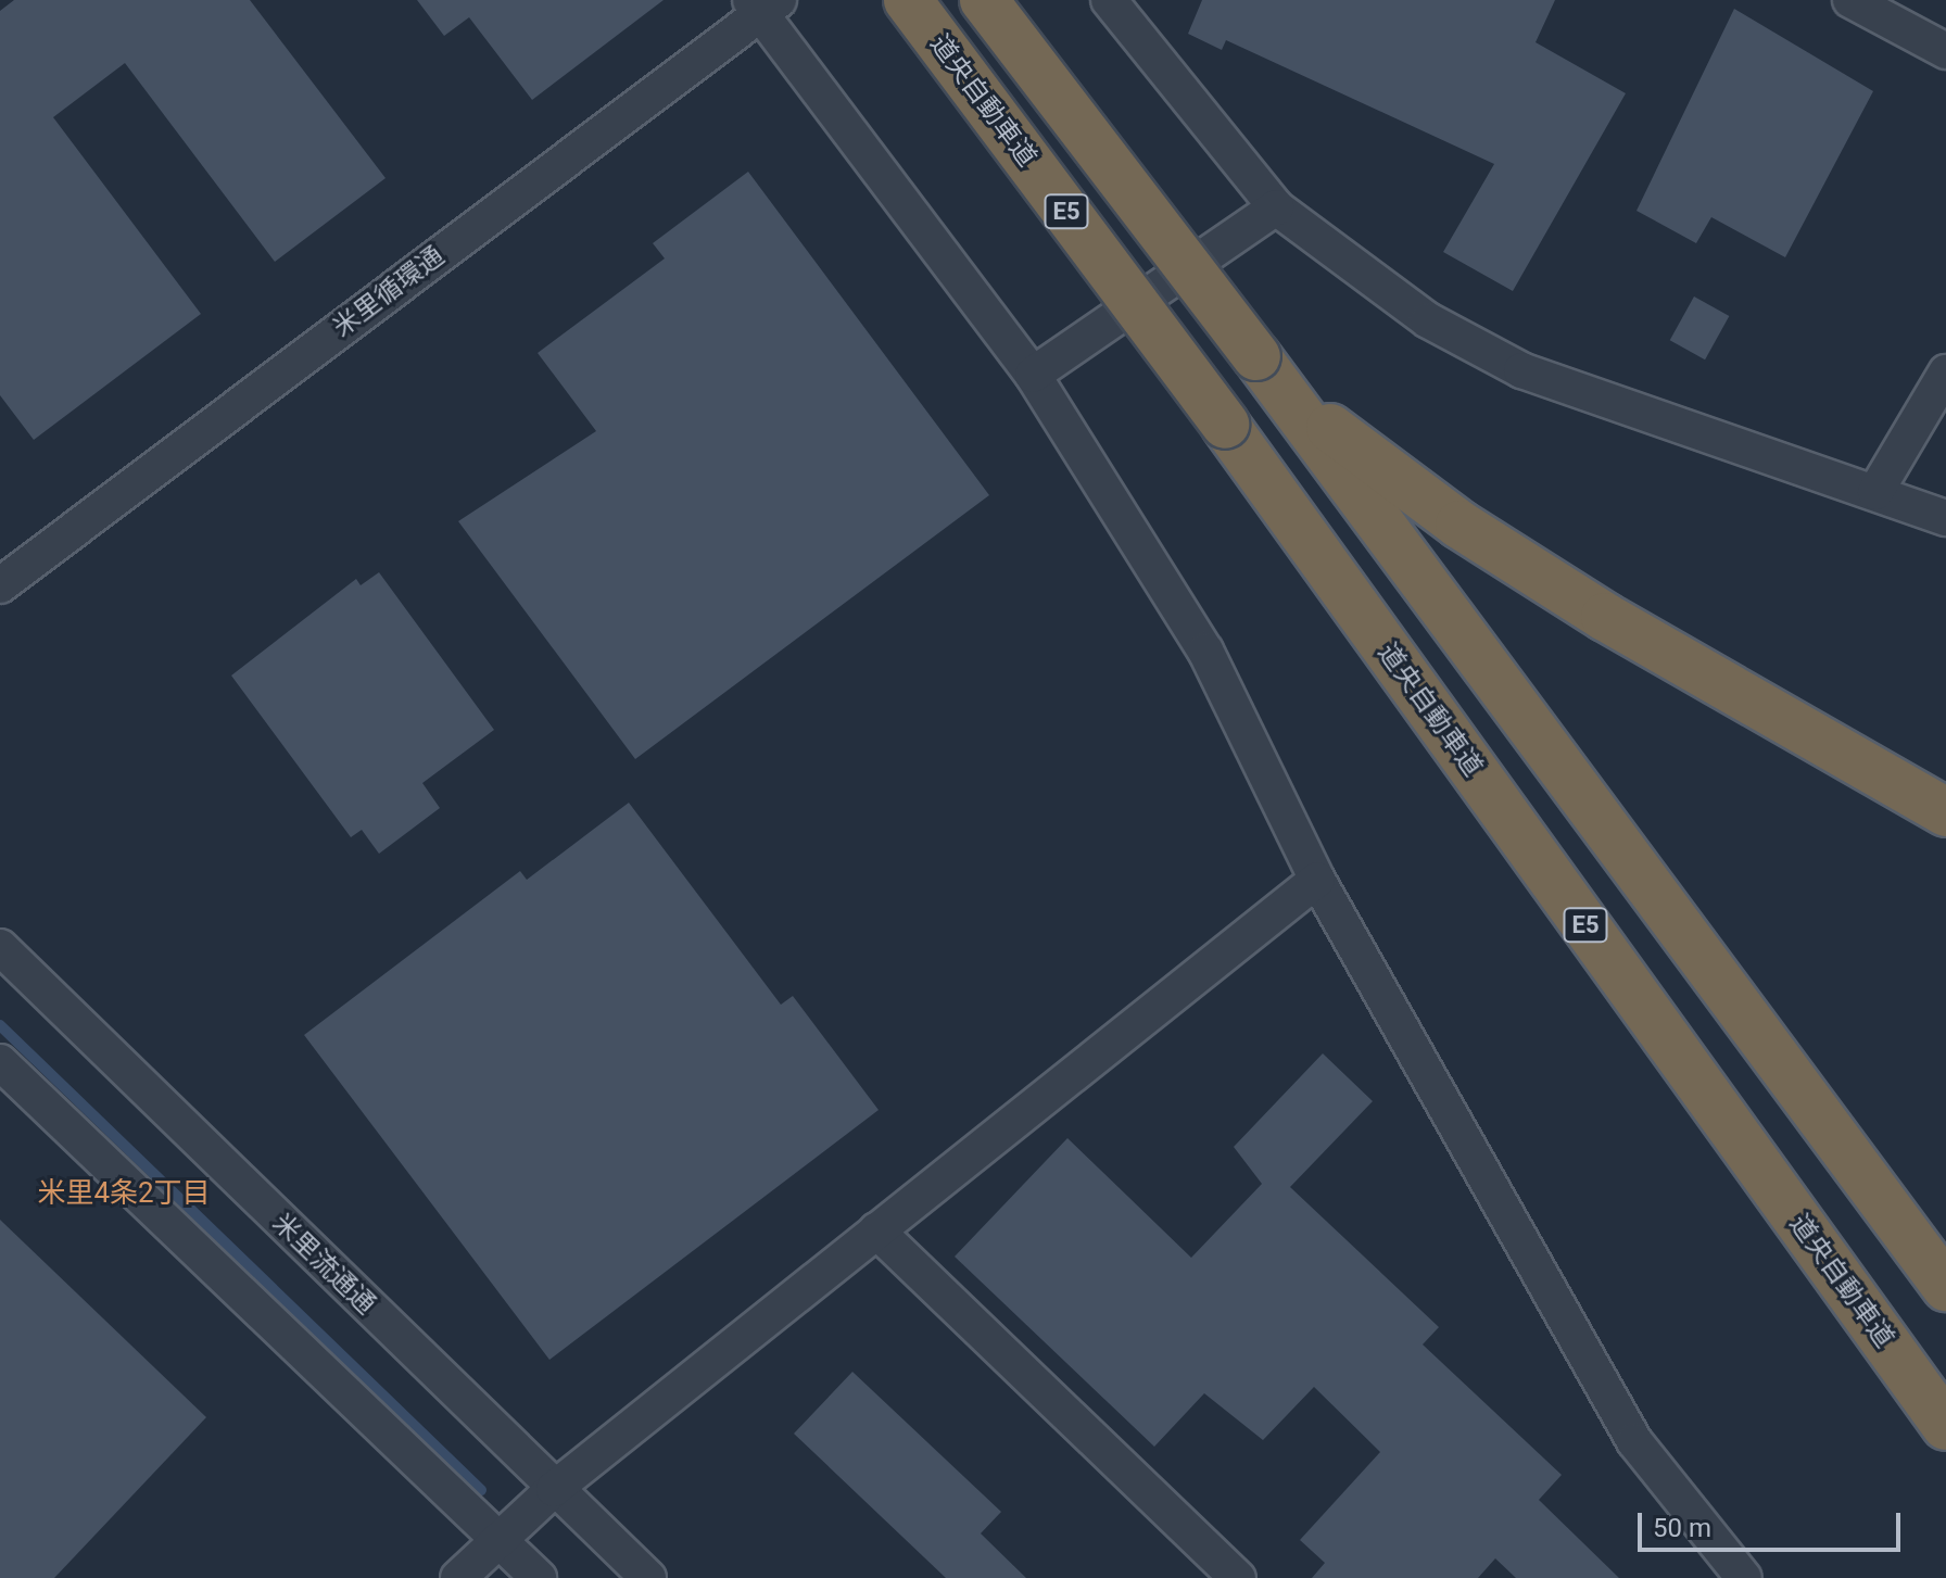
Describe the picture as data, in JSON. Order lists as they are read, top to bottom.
{
  "streets": {
    "highway": ["道央自動車道", "E5"],
    "street": ["米里循環通", "米里流通通"]
  },
  "districts": ["米里4条2丁目"],
  "scale_bar": "50 m"
}
